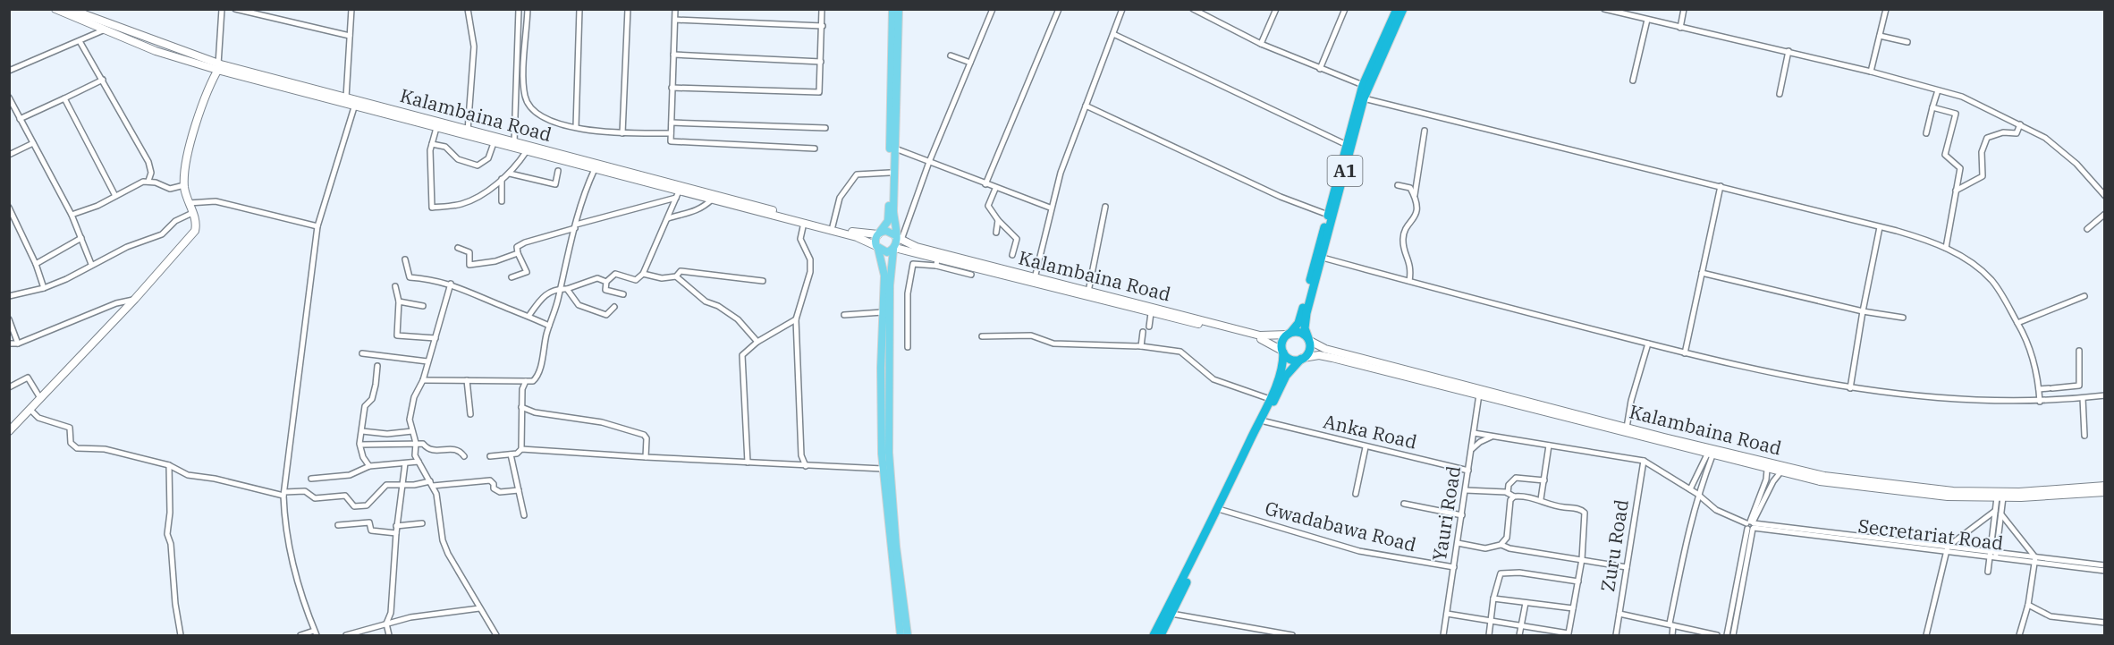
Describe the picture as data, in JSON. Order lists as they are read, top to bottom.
{
  "streets": {
    "highway": ["A1"],
    "main road": ["Kalambaina Road"],
    "street": [
      "Anka Road",
      "Yauri Road",
      "Gwadabawa Road",
      "Secretariat Road",
      "Zuru Road"
    ]
  },
  "crossings": [
    ["Kalambaina Road", "A1"],
    ["Anka Road", "Yauri Road"],
    ["Yauri Road", "Gwadabawa Road"],
    ["Secretariat Road", "Zuru Road"]
  ]
}
